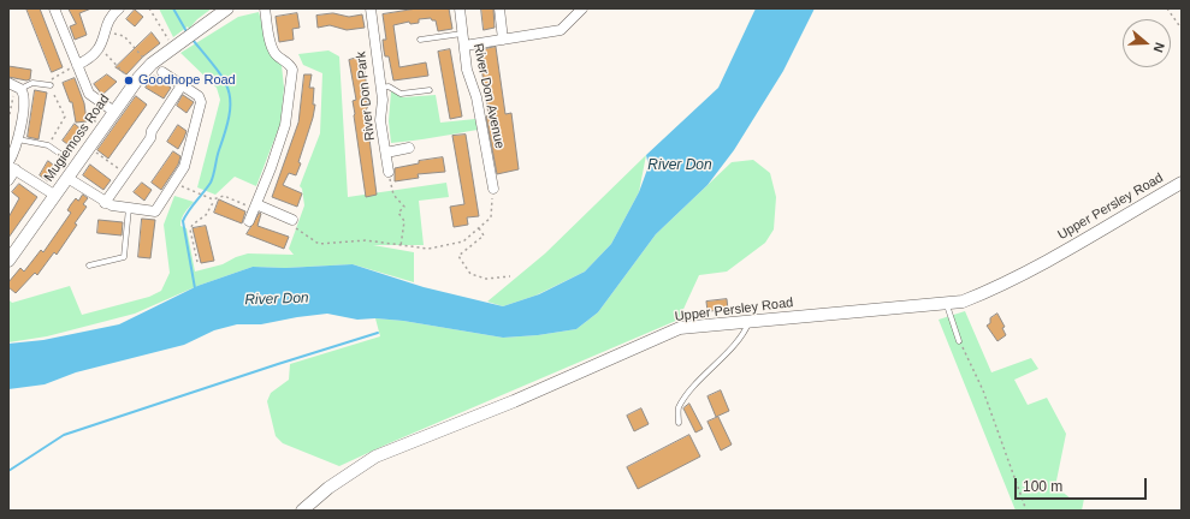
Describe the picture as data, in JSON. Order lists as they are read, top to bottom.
{
  "streets": {
    "street": [
      "River Don Park",
      "River Don Avenue",
      "Mugiemoss Road",
      "Upper Persley Road"
    ]
  },
  "water": ["River Don"],
  "places": ["Goodhope Road"],
  "scale_bar": "100 m",
  "north": "right"
}
